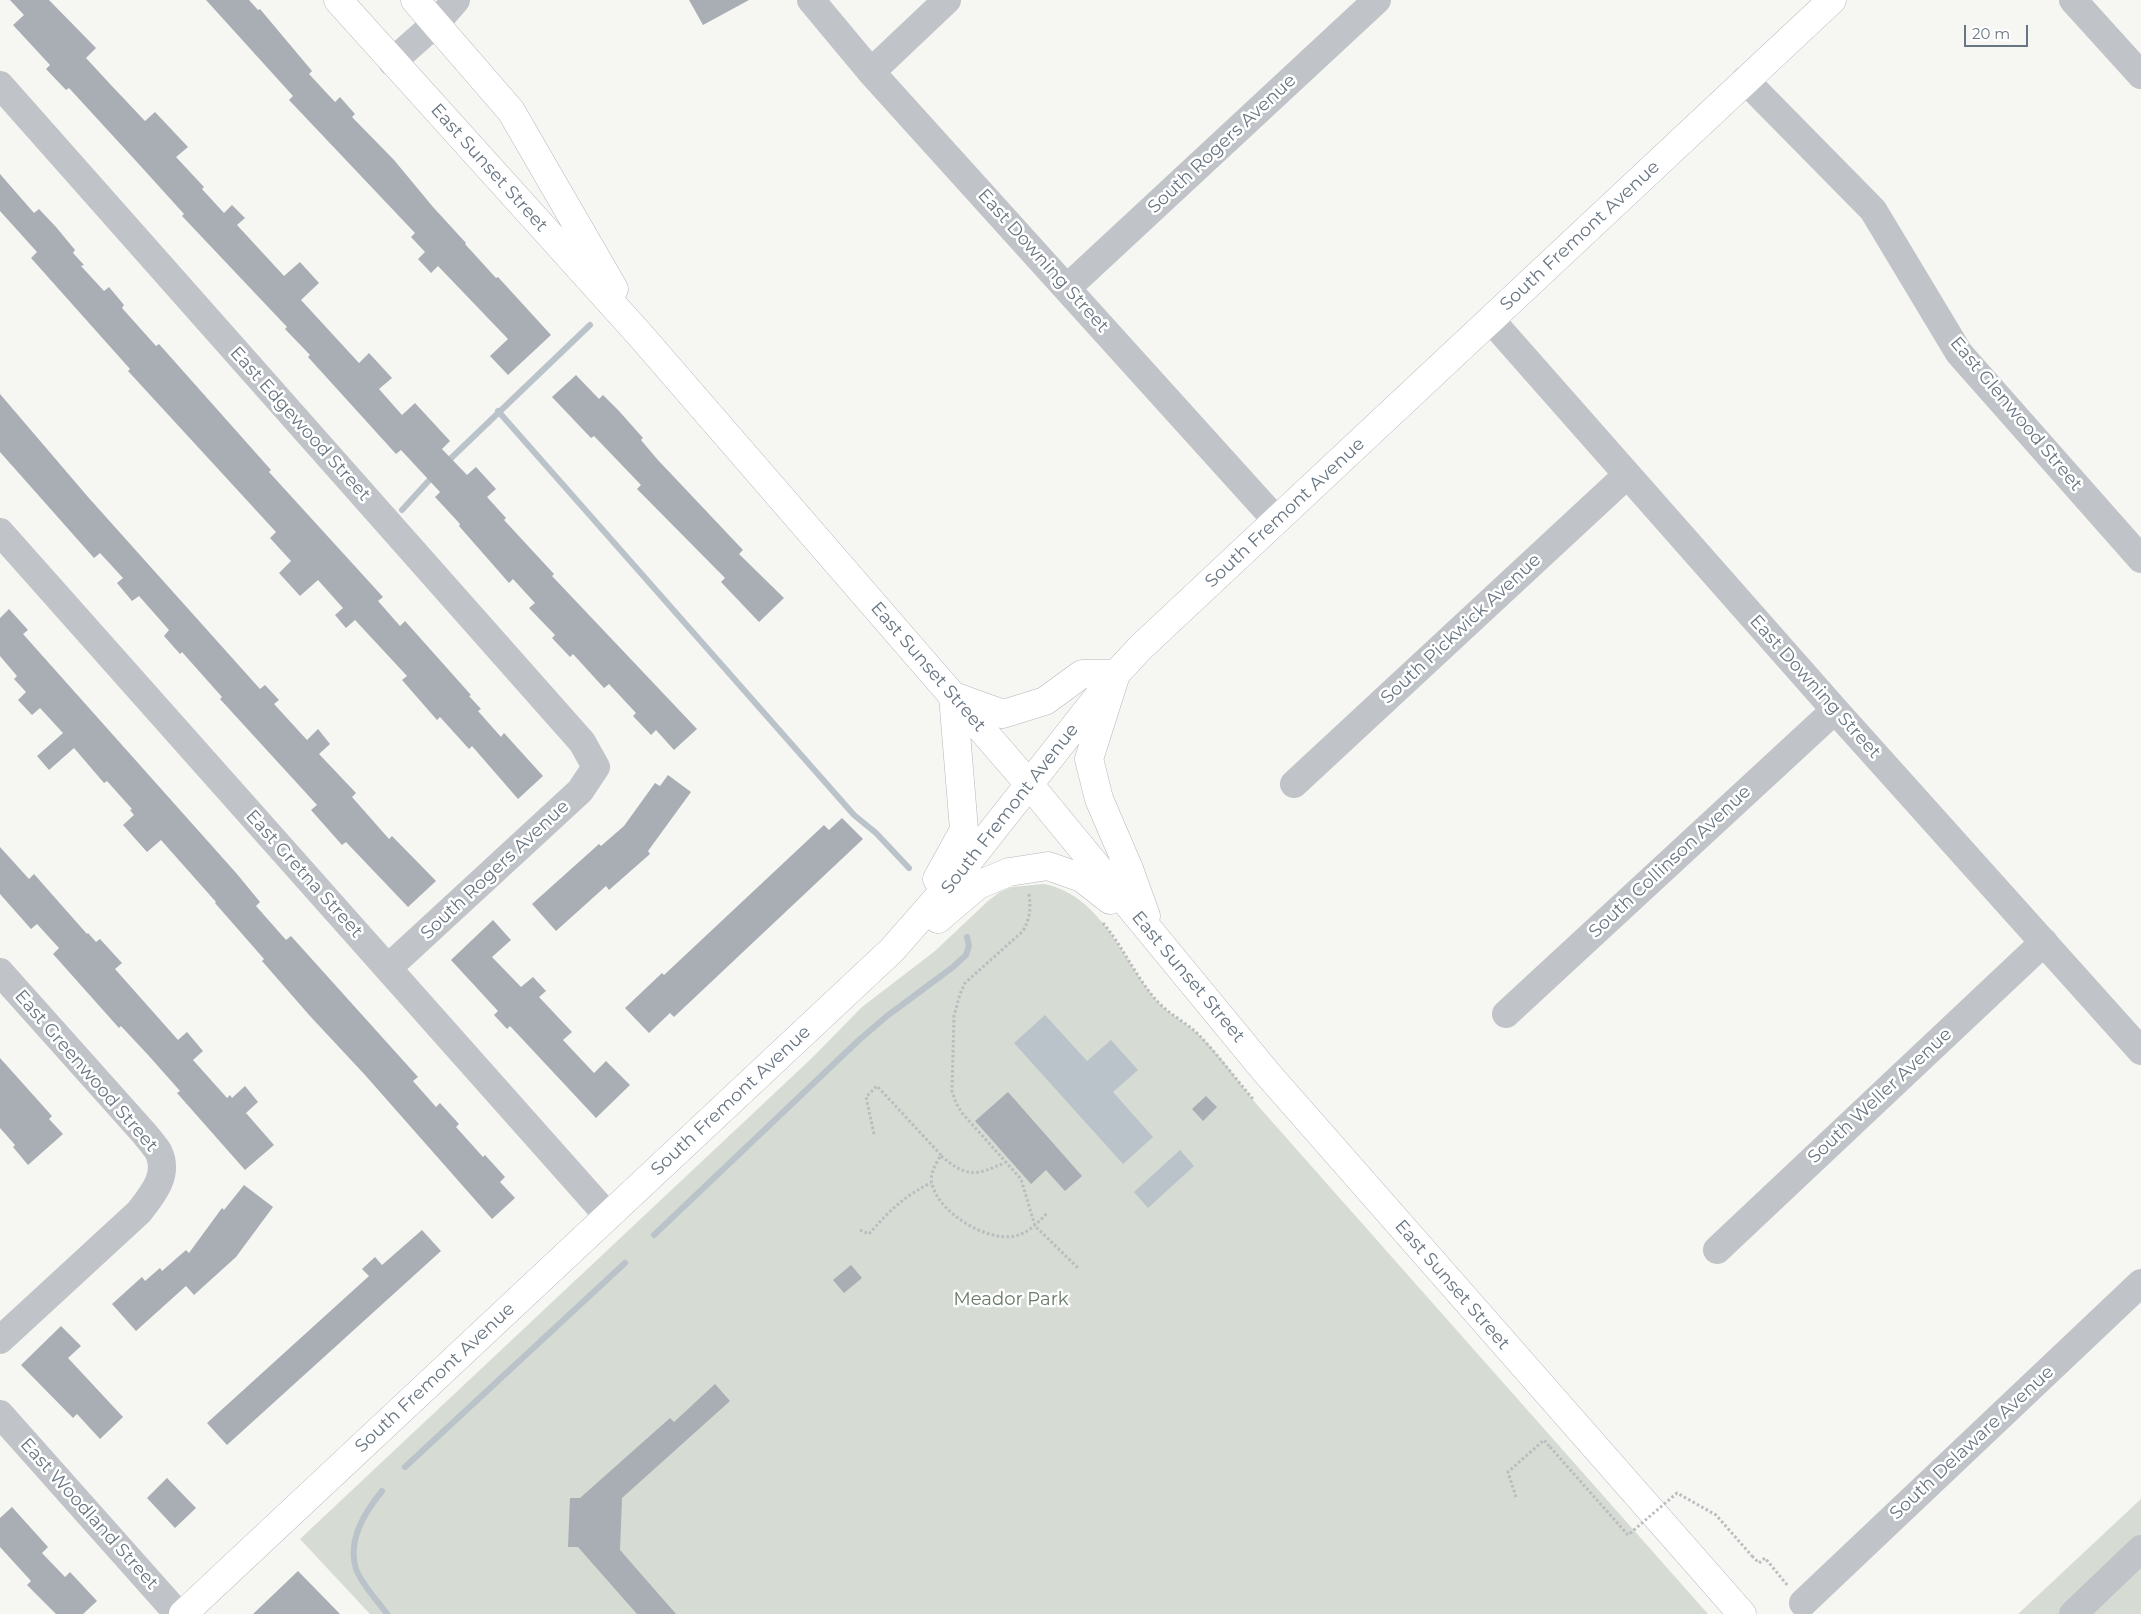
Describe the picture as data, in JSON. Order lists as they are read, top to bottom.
{
  "streets": {
    "main road": ["East Sunset Street", "South Fremont Avenue"],
    "street": [
      "South Rogers Avenue",
      "East Downing Street",
      "East Glenwood Street",
      "East Edgewood Street",
      "South Pickwick Avenue",
      "South Collinson Avenue",
      "East Gretna Street",
      "East Greenwood Street",
      "South Weller Avenue",
      "South Delaware Avenue",
      "East Woodland Street"
    ]
  },
  "crossings": [
    ["South Rogers Avenue", "East Downing Street"],
    ["South Rogers Avenue", "East Edgewood Street"],
    ["South Rogers Avenue", "East Gretna Street"],
    ["East Sunset Street", "South Fremont Avenue"],
    ["South Fremont Avenue", "East Downing Street"],
    ["South Fremont Avenue", "East Glenwood Street"],
    ["South Fremont Avenue", "East Gretna Street"],
    ["East Downing Street", "South Pickwick Avenue"],
    ["East Downing Street", "South Collinson Avenue"],
    ["East Downing Street", "South Weller Avenue"]
  ],
  "parks": ["Meador Park"],
  "scale_bar": "20 m"
}
